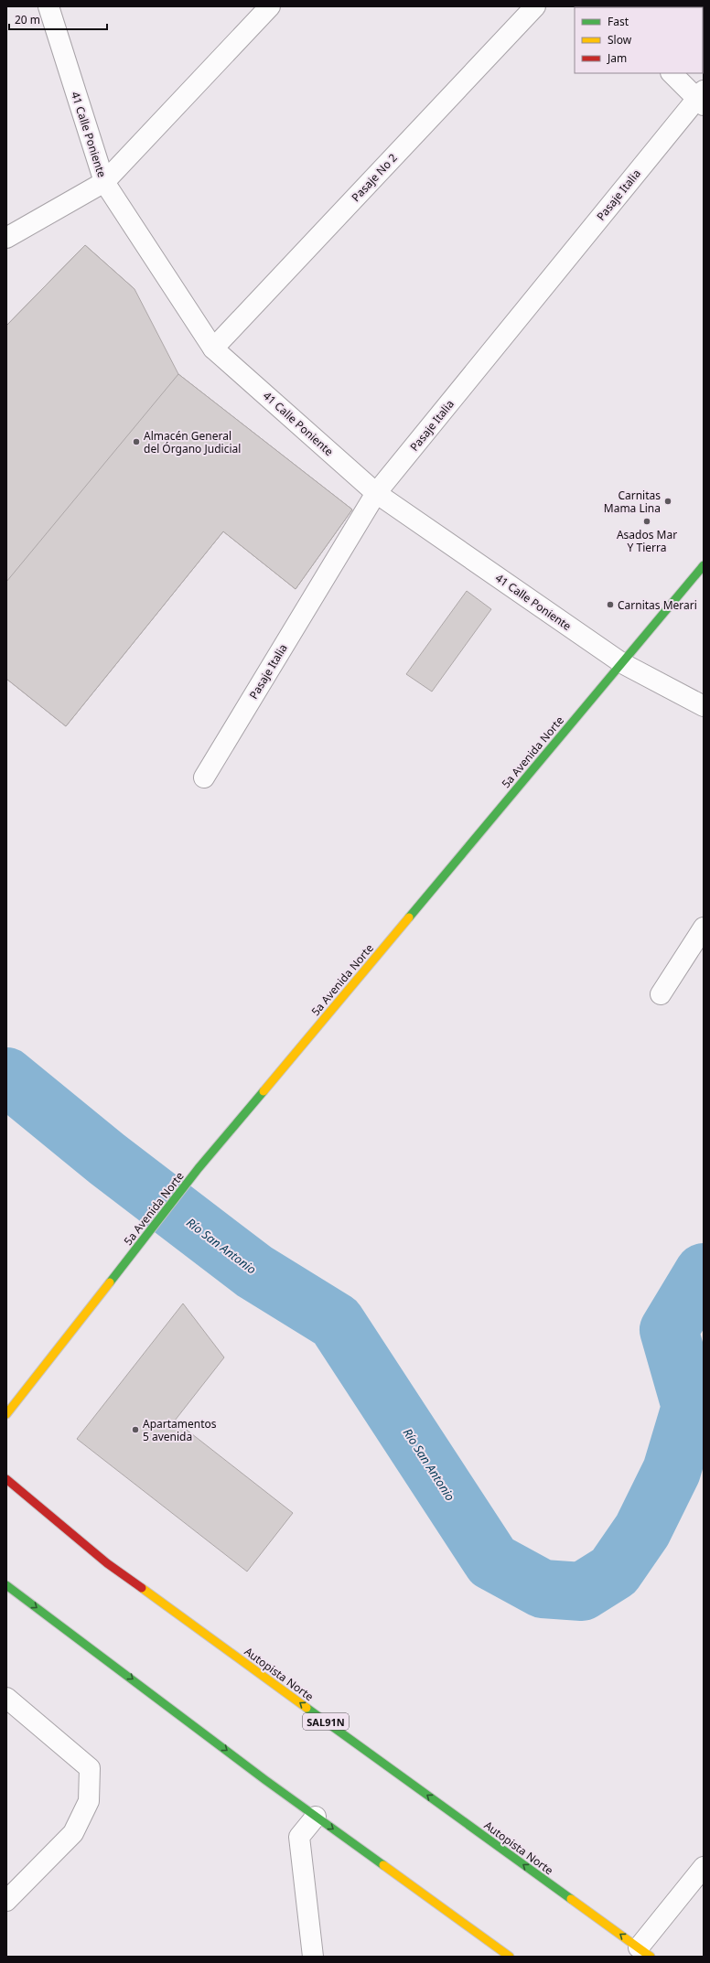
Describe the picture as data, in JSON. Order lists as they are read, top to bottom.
{
  "streets": {
    "main road": ["5a Avenida Norte", "Autopista Norte", "SAL91N"],
    "street": ["41 Calle Poniente", "Pasaje No 2", "Pasaje Italia"]
  },
  "crossings": [
    ["41 Calle Poniente", "Pasaje No 2"],
    ["41 Calle Poniente", "Pasaje Italia"],
    ["41 Calle Poniente", "5a Avenida Norte"]
  ],
  "one_way": ["Autopista Norte"],
  "water": ["Río San Antonio"],
  "places": [
    "Almacén General del Órgano Judicial",
    "Carnitas Mama Lina",
    "Asados Mar Y Tierra",
    "Carnitas Merari",
    "Apartamentos 5 avenida"
  ],
  "legend": ["Fast", "Slow", "Jam"],
  "scale_bar": "20 m"
}
